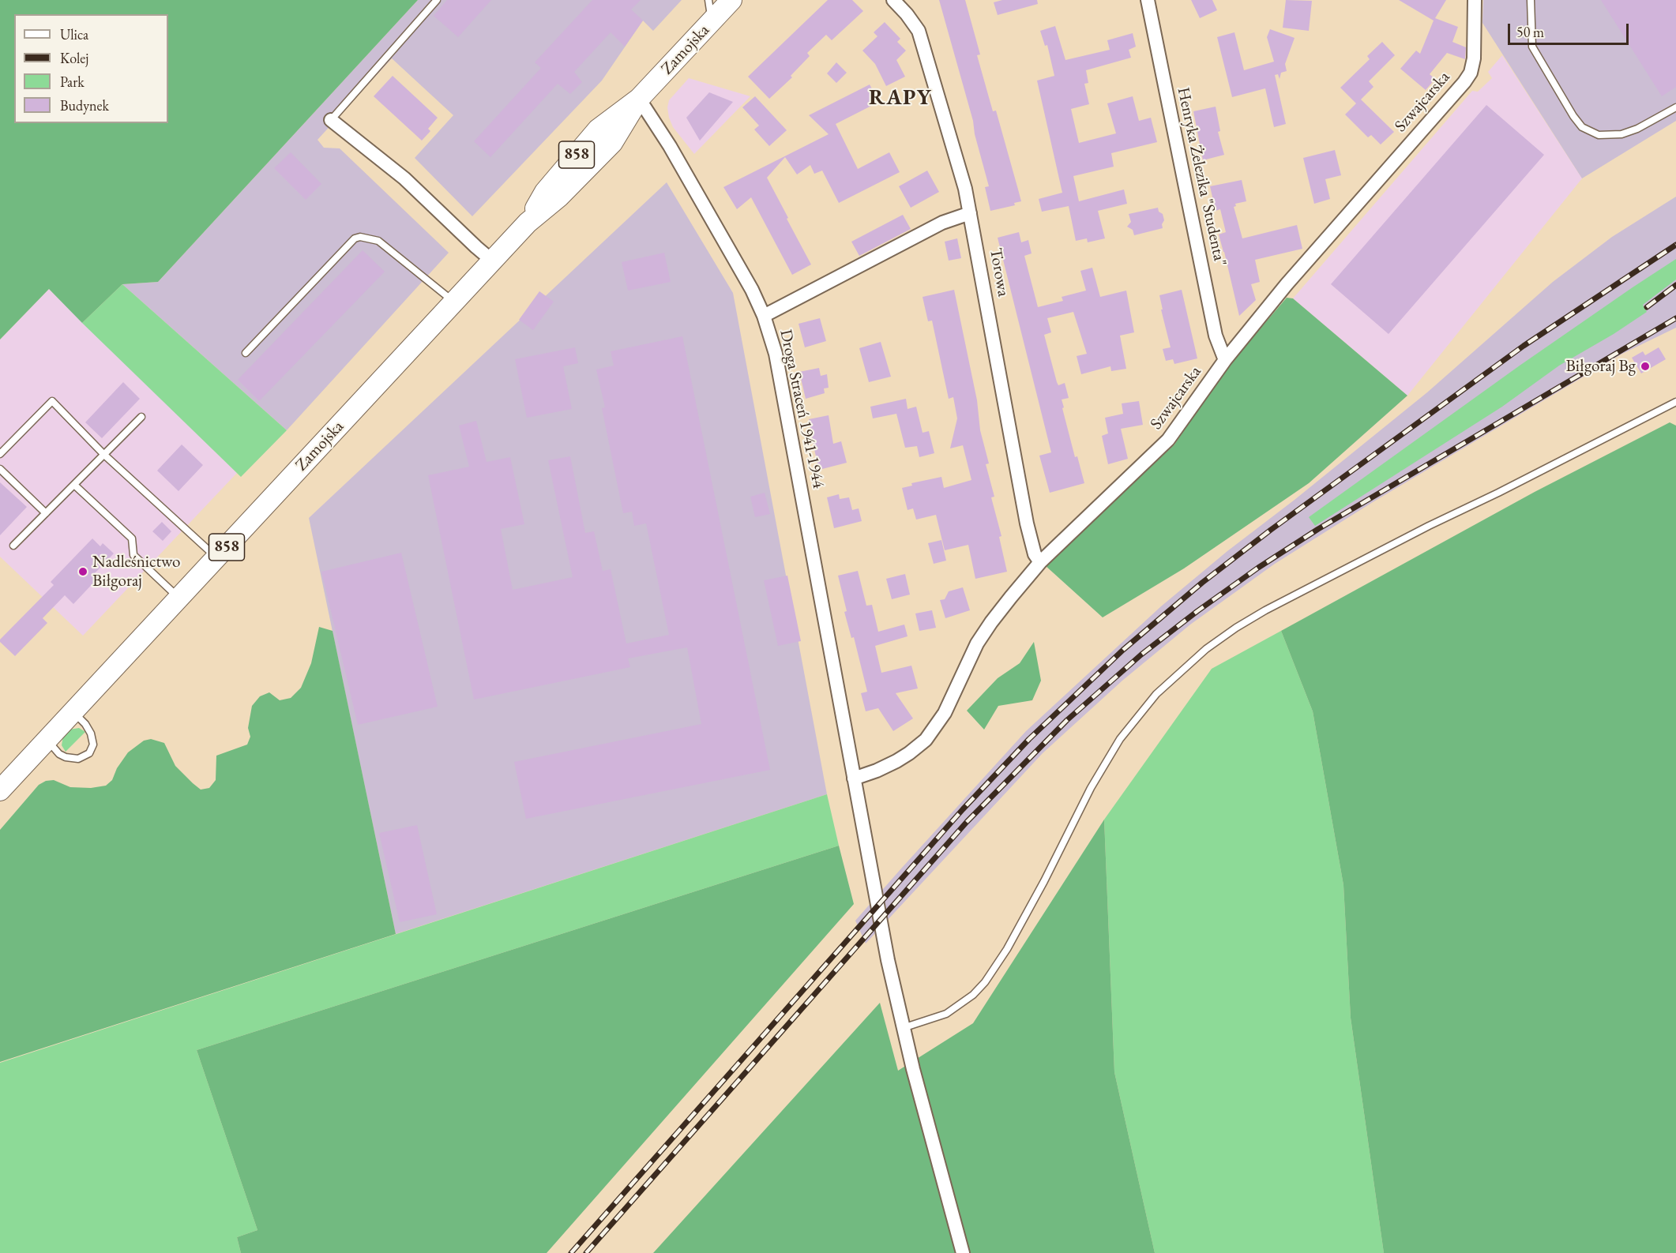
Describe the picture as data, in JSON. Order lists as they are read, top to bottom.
{
  "streets": {
    "main road": ["Zamojska", "858"],
    "street": [
      "Szwajcarska",
      "Henryka Żelezika \"Studenta\"",
      "Torowa",
      "Droga Straceń 1941-1944"
    ]
  },
  "crossings": [
    ["Zamojska", "858"],
    ["Zamojska", "Droga Straceń 1941-1944"],
    ["Szwajcarska", "Henryka Żelezika \"Studenta\""],
    ["Szwajcarska", "Torowa"],
    ["Szwajcarska", "Droga Straceń 1941-1944"]
  ],
  "districts": ["RAPY"],
  "places": ["Biłgoraj Bg", "Nadleśnictwo Biłgoraj"],
  "legend": [
    "Ulica",
    "Kolej",
    "Park",
    "Budynek"
  ],
  "scale_bar": "50 m"
}
